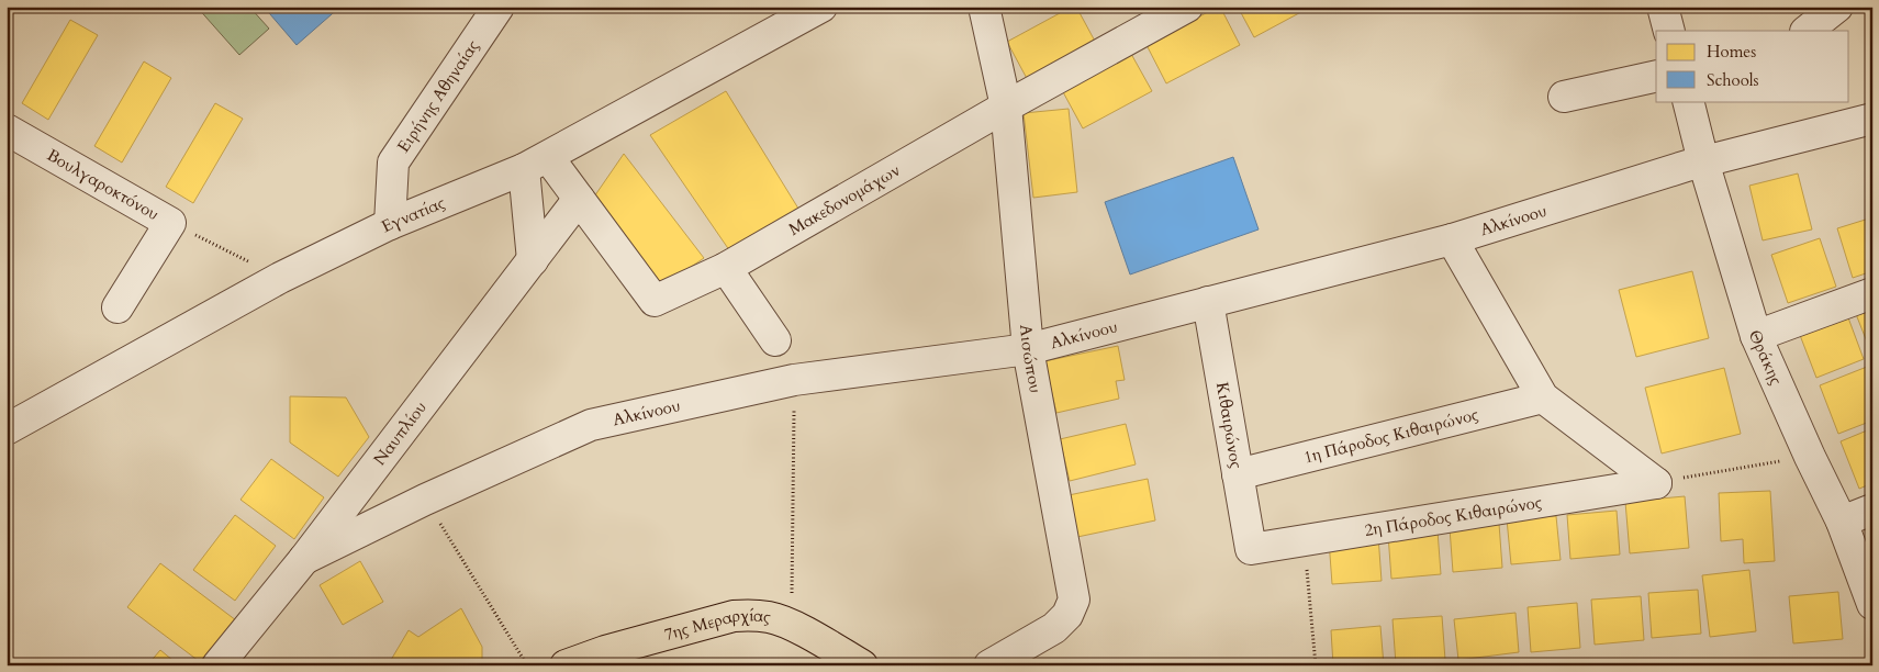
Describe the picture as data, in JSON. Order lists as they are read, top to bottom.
{
  "streets": {
    "main road": ["7ης Μεραρχίας"],
    "street": [
      "Ειρήνης Αθηναίας",
      "Βουλγαροκτόνου",
      "Μακεδονομάχων",
      "Εγνατίας",
      "Αλκίνοου",
      "Θράκης",
      "Αισώπου",
      "Κιθαιρώνος",
      "Ναυπλίου",
      "1η Πάροδος Κιθαιρώνος",
      "2η Πάροδος Κιθαιρώνος"
    ]
  },
  "crossings": [
    ["Ειρήνης Αθηναίας", "Εγνατίας"],
    ["Μακεδονομάχων", "Εγνατίας"],
    ["Μακεδονομάχων", "Αισώπου"],
    ["Μακεδονομάχων", "Ναυπλίου"],
    ["Αλκίνοου", "Θράκης"],
    ["Αλκίνοου", "Αισώπου"],
    ["Αλκίνοου", "Κιθαιρώνος"],
    ["Αλκίνοου", "Ναυπλίου"],
    ["Κιθαιρώνος", "1η Πάροδος Κιθαιρώνος"],
    ["Κιθαιρώνος", "2η Πάροδος Κιθαιρώνος"]
  ],
  "legend": ["Homes", "Schools"]
}
